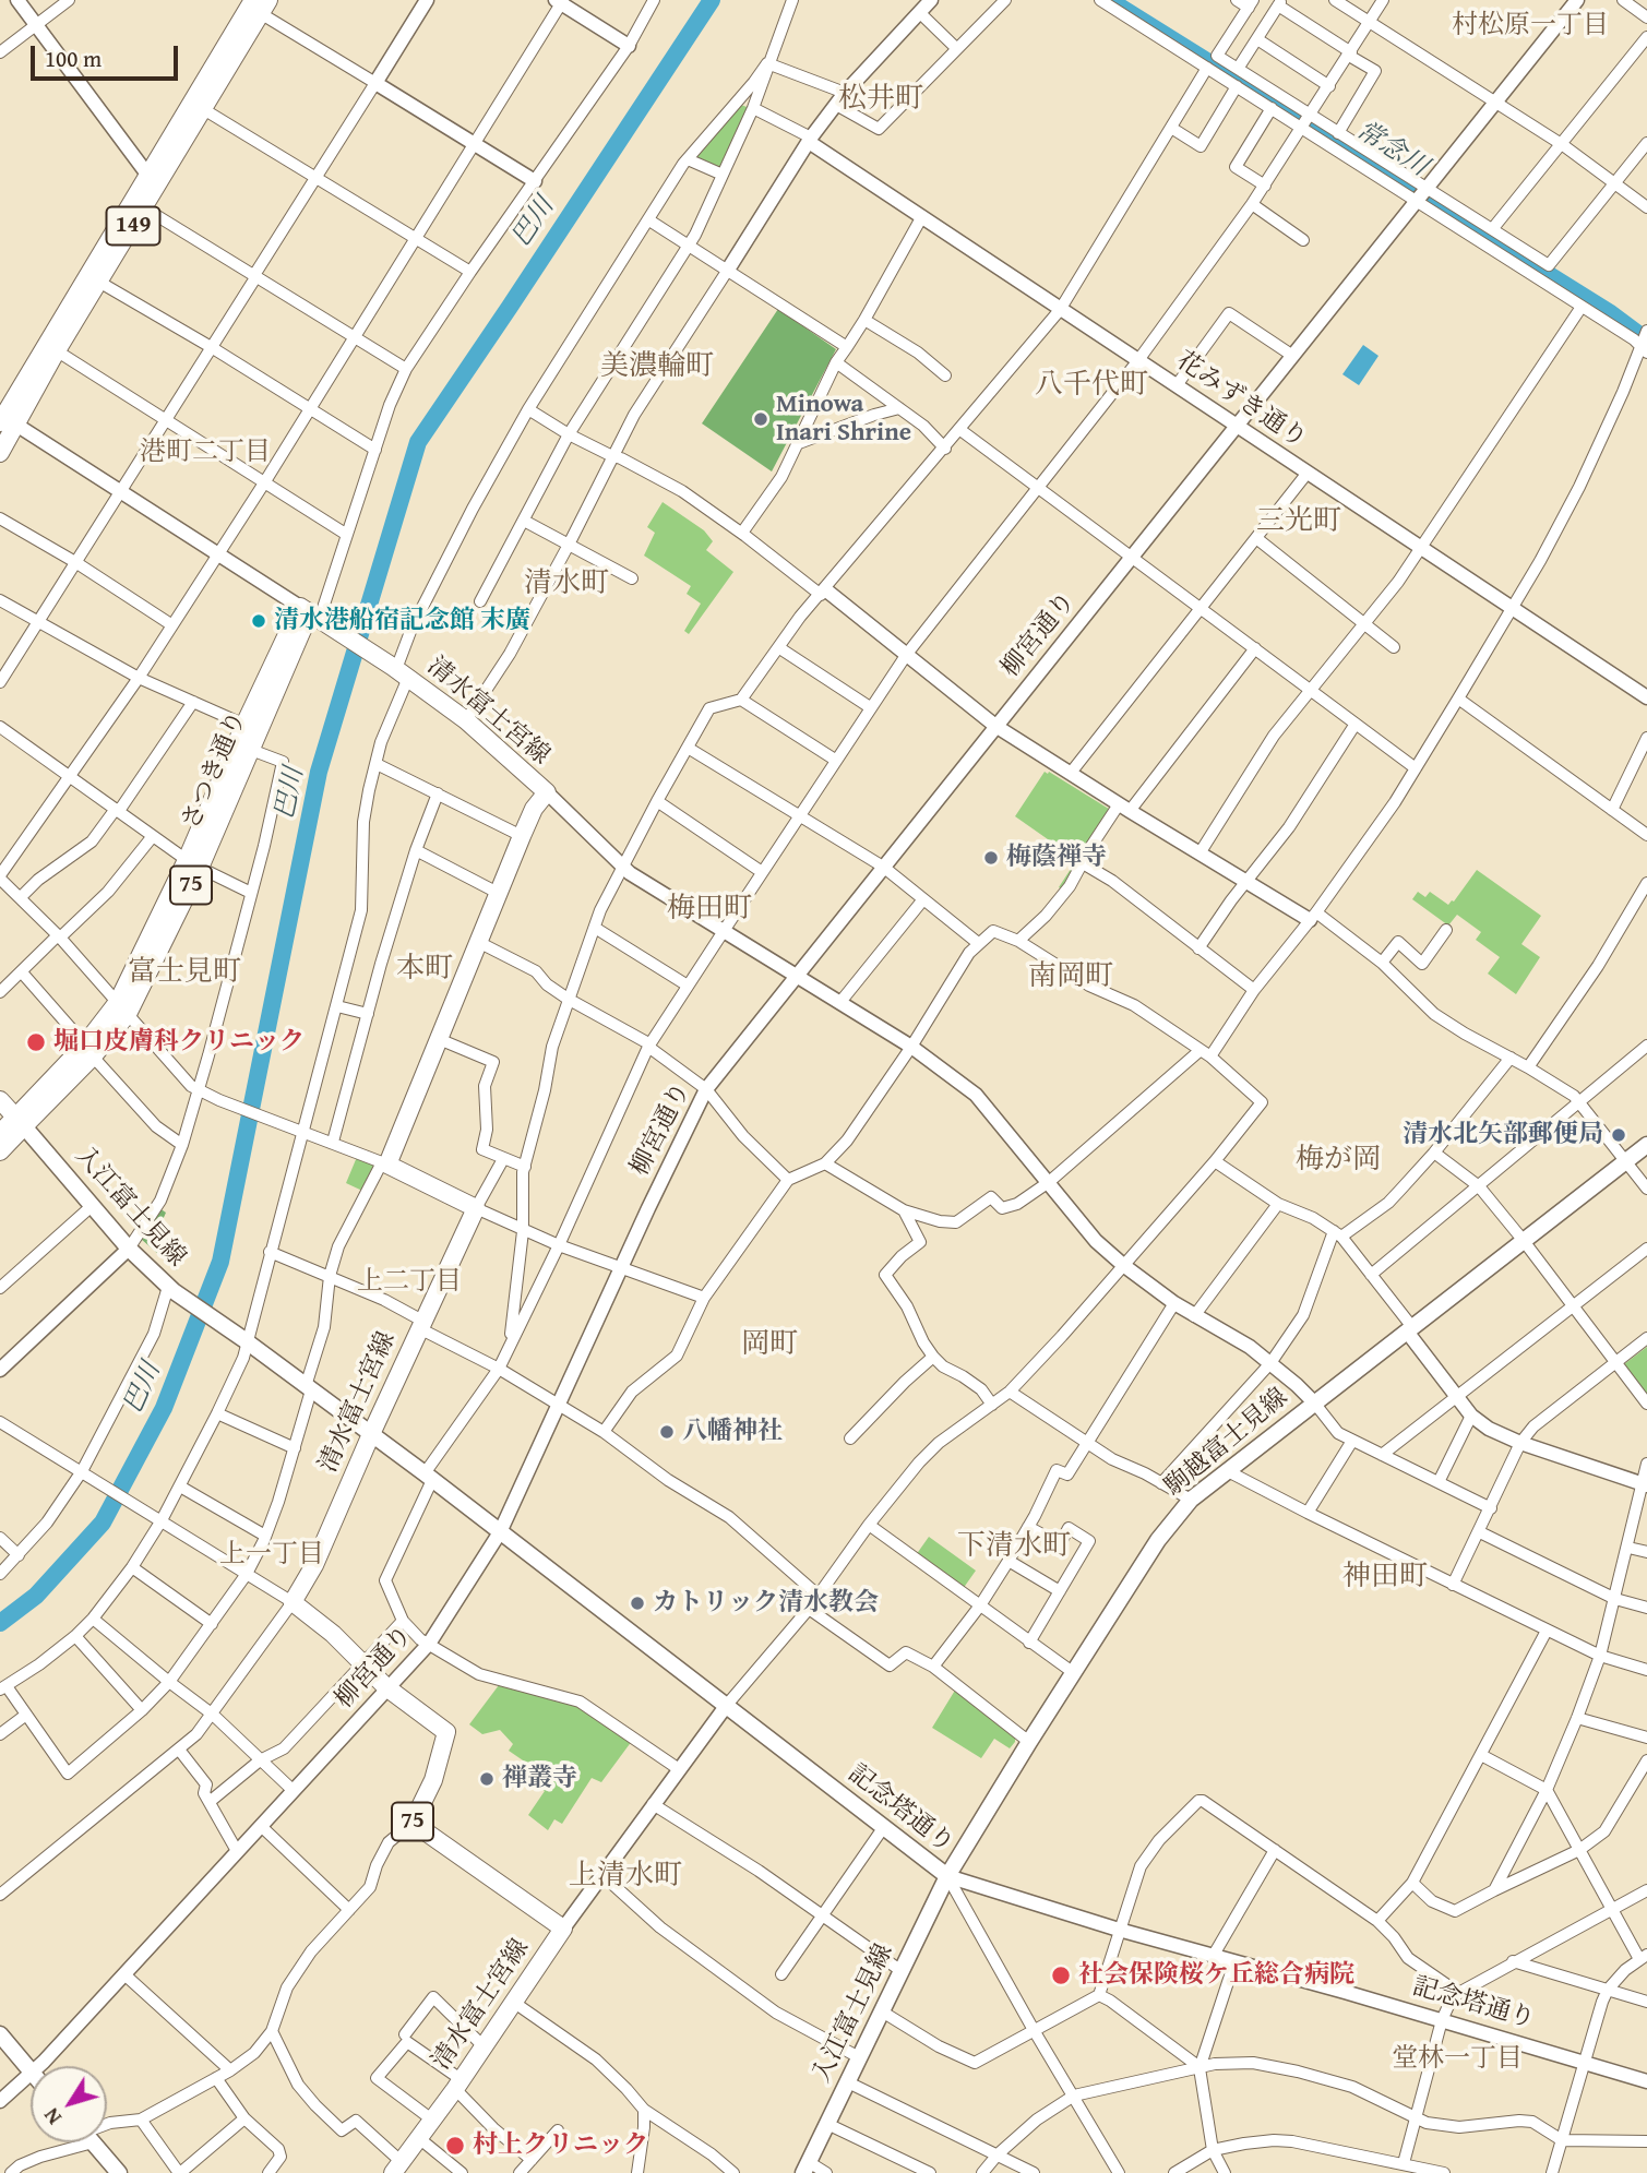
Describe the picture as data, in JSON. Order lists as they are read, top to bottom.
{
  "streets": {
    "main road": [
      "149",
      "清水富士宮線",
      "さつき通り",
      "75",
      "入江富士見線",
      "駒越富士見線",
      "記念塔通り"
    ],
    "street": ["花みずき通り", "柳宮通り"]
  },
  "crossings": [
    ["花みずき通り", "柳宮通り"],
    ["柳宮通り", "75"],
    ["柳宮通り", "記念塔通り"],
    ["清水富士宮線", "さつき通り"],
    ["清水富士宮線", "75"],
    ["清水富士宮線", "記念塔通り"],
    ["さつき通り", "入江富士見線"],
    ["入江富士見線", "駒越富士見線"],
    ["入江富士見線", "記念塔通り"],
    ["駒越富士見線", "記念塔通り"]
  ],
  "districts": [
    "村松原一丁目",
    "松井町",
    "美濃輪町",
    "八千代町",
    "港町二丁目",
    "三光町",
    "清水町",
    "梅田町",
    "本町",
    "富士見町",
    "南岡町",
    "梅が岡",
    "上二丁目",
    "岡町",
    "下清水町",
    "上一丁目",
    "神田町",
    "上清水町",
    "堂林一丁目"
  ],
  "water": ["常念川", "巴川"],
  "places": [
    "Minowa Inari Shrine",
    "清水港船宿記念館 末廣",
    "梅蔭禅寺",
    "堀口皮膚科クリニック",
    "清水北矢部郵便局",
    "八幡神社",
    "カトリック清水教会",
    "禅叢寺",
    "社会保険桜ケ丘総合病院",
    "村上クリニック"
  ],
  "scale_bar": "100 m",
  "north": "bottom left"
}
